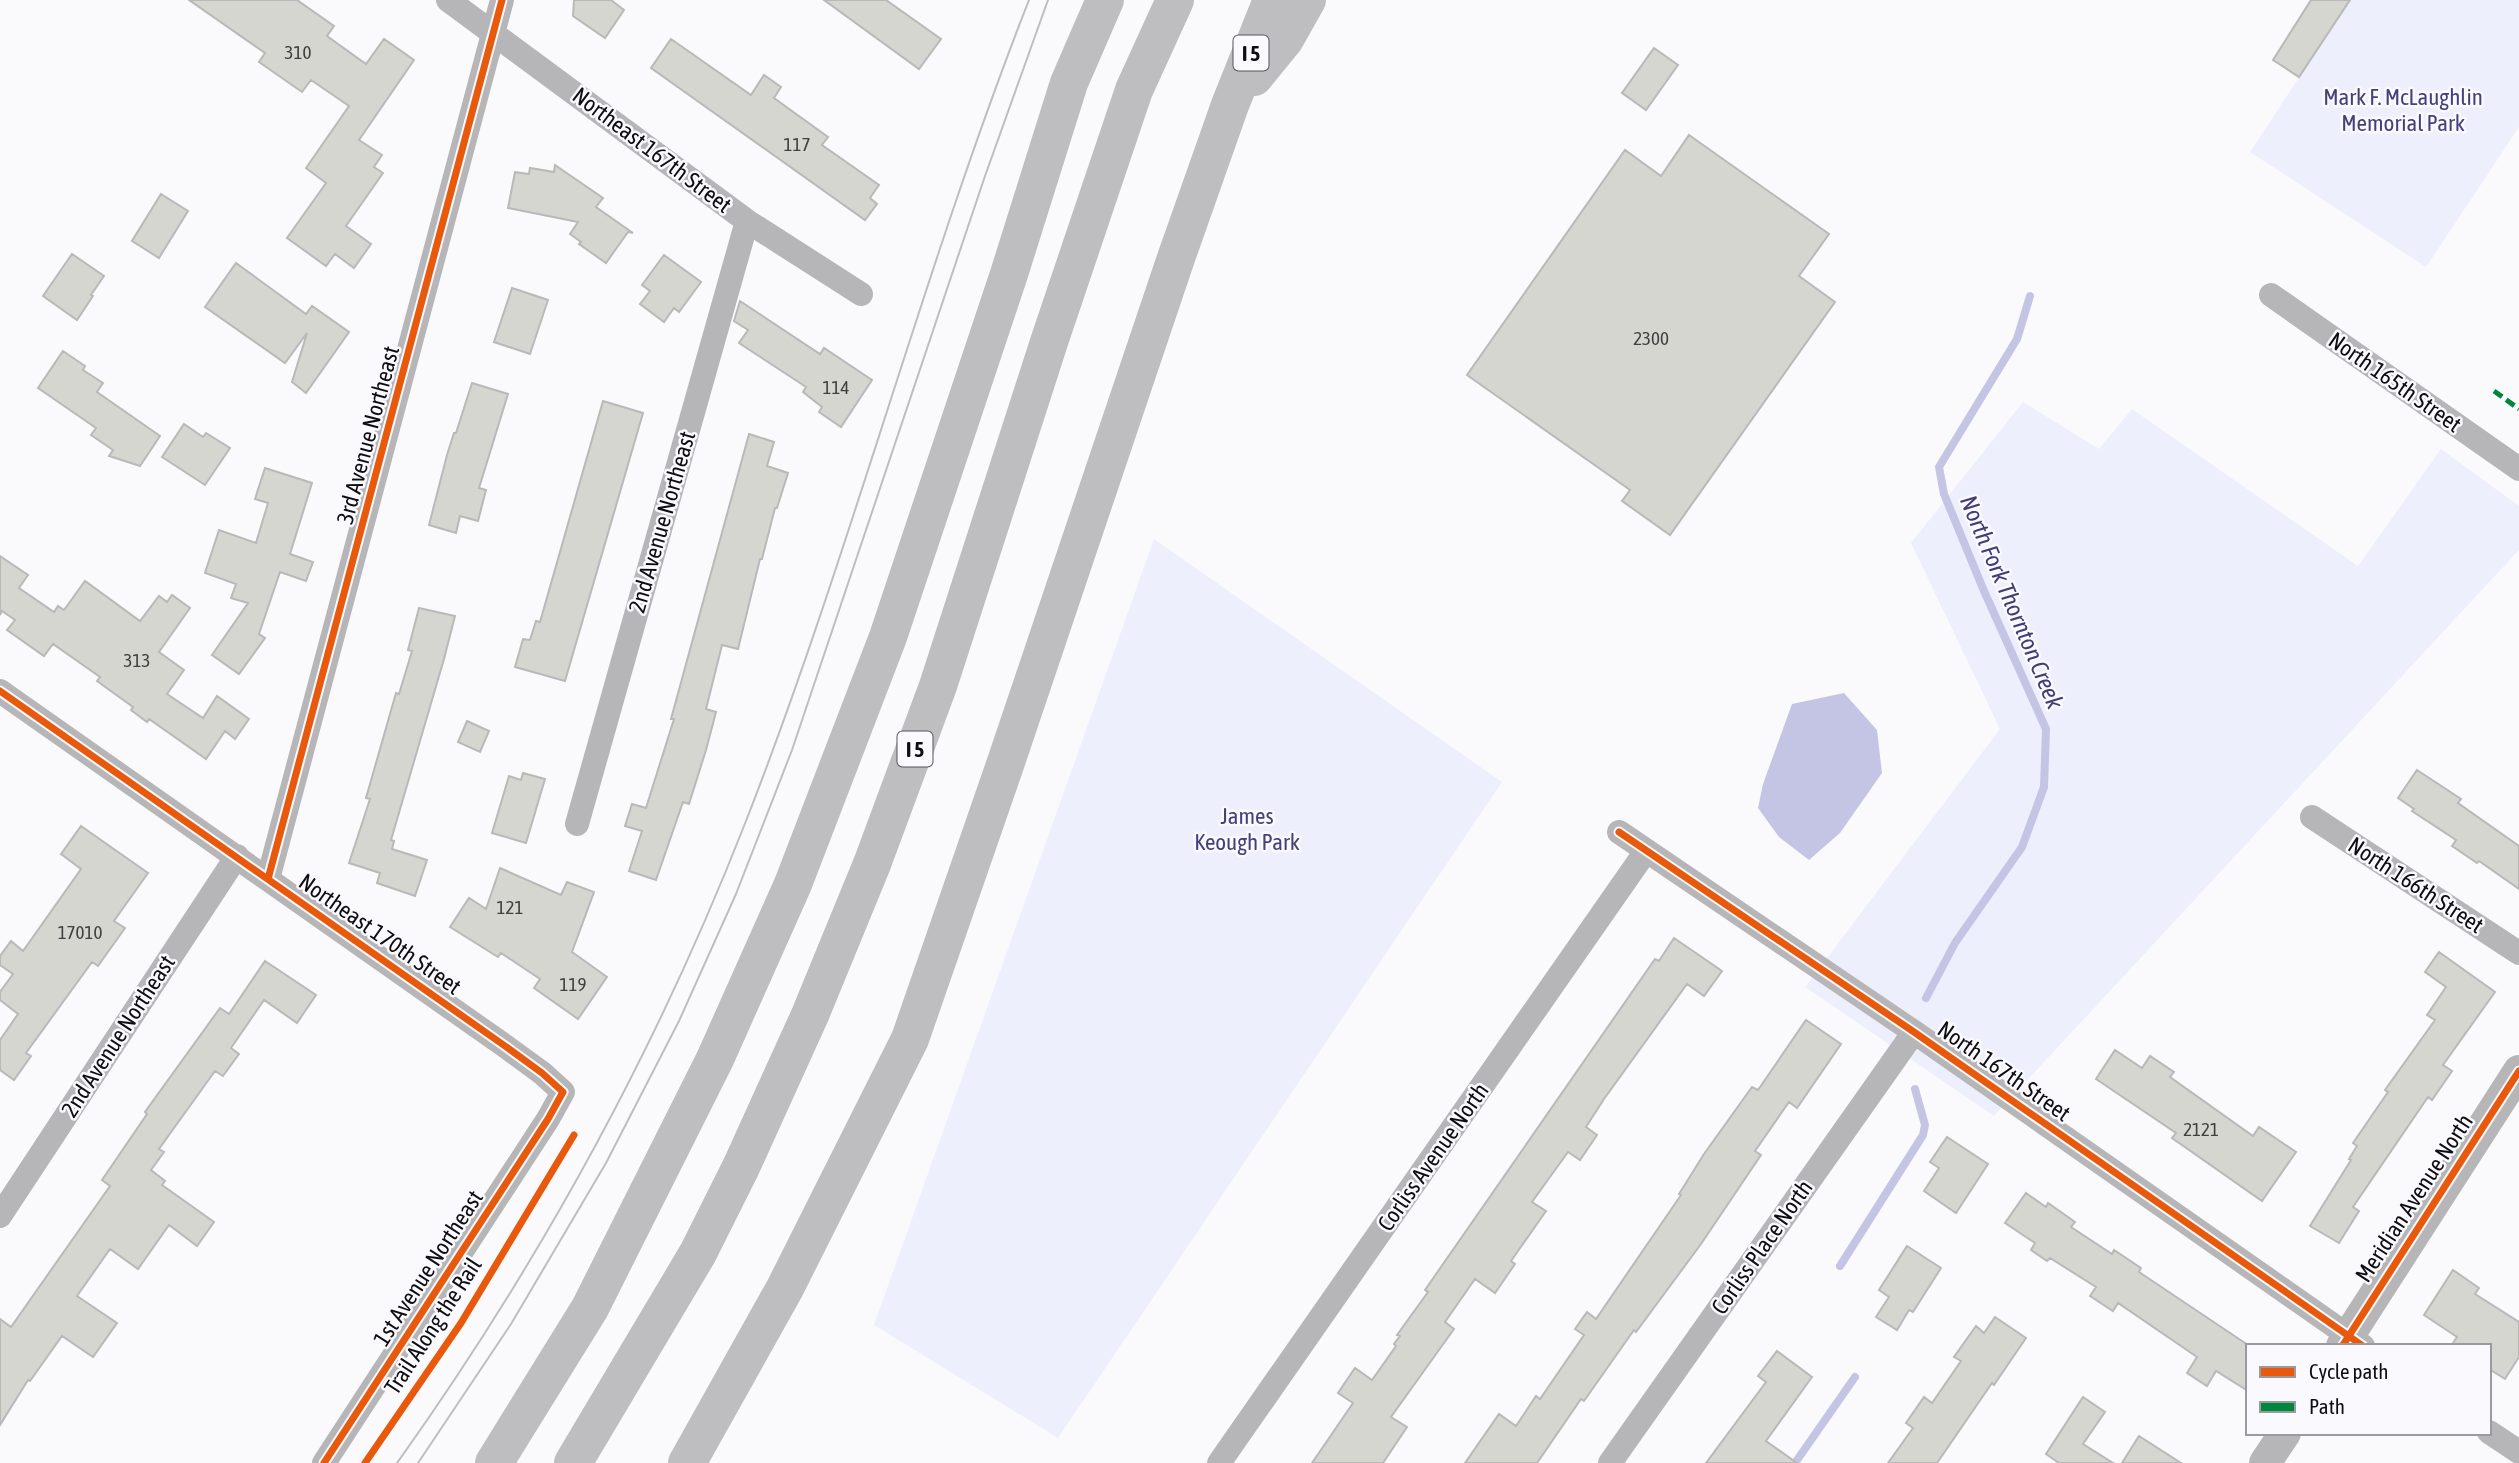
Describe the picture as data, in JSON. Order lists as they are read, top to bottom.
{
  "streets": {
    "highway": ["I 5"],
    "street": [
      "Northeast 167th Street",
      "North 165th Street",
      "3rd Avenue Northeast",
      "2nd Avenue Northeast",
      "North 166th Street",
      "Northeast 170th Street",
      "North 167th Street",
      "Corliss Avenue North",
      "Meridian Avenue North",
      "Corliss Place North",
      "1st Avenue Northeast"
    ],
    "cycle path": ["Trail Along the Rail"]
  },
  "crossings": [
    ["Northeast 167th Street", "3rd Avenue Northeast"],
    ["Northeast 167th Street", "2nd Avenue Northeast"],
    ["3rd Avenue Northeast", "Northeast 170th Street"],
    ["2nd Avenue Northeast", "Northeast 170th Street"],
    ["Northeast 170th Street", "1st Avenue Northeast"],
    ["North 167th Street", "Corliss Avenue North"],
    ["North 167th Street", "Meridian Avenue North"],
    ["North 167th Street", "Corliss Place North"]
  ],
  "water": ["North Fork Thornton Creek"],
  "parks": ["Mark F. McLaughlin Memorial Park", "James Keough Park"],
  "house_numbers": [
    "310",
    "117",
    "2300",
    "114",
    "313",
    "121",
    "17010",
    "119",
    "2121"
  ],
  "legend": ["Cycle path", "Path"]
}
